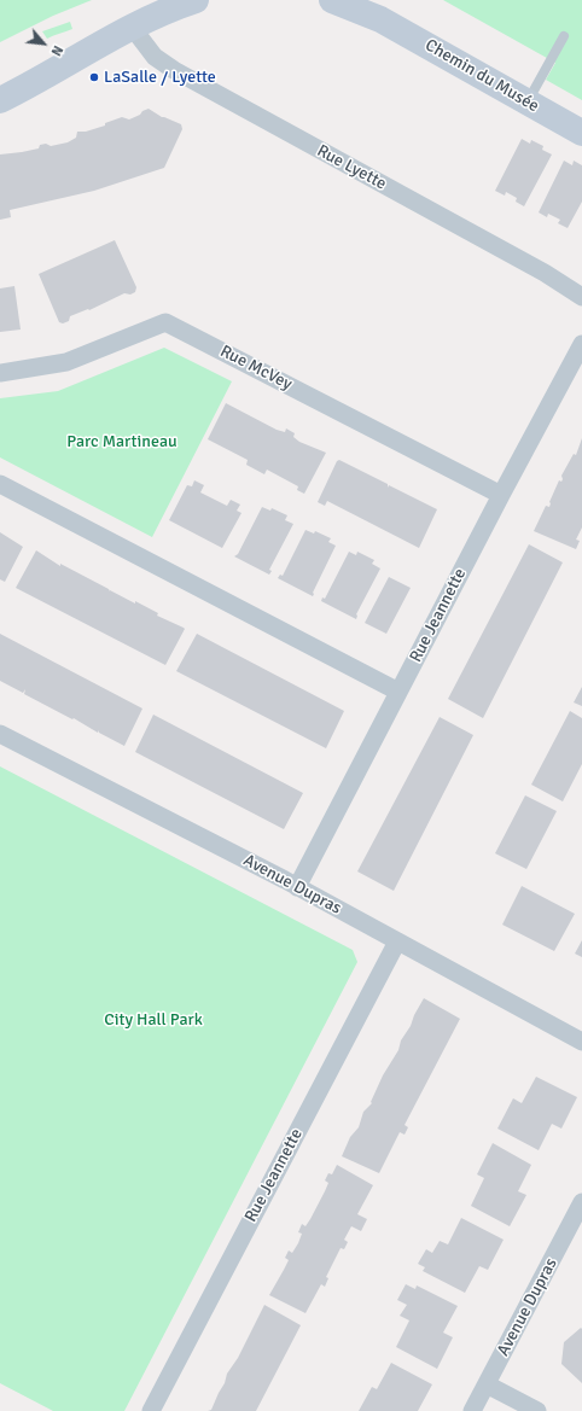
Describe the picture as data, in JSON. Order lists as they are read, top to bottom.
{
  "streets": {
    "main road": ["Chemin du Musée"],
    "street": [
      "Rue Lyette",
      "Rue McVey",
      "Rue Jeannette",
      "Avenue Dupras"
    ]
  },
  "crossings": [
    ["Rue McVey", "Rue Jeannette"],
    ["Rue Jeannette", "Avenue Dupras"]
  ],
  "parks": ["Parc Martineau", "City Hall Park"],
  "places": ["LaSalle / Lyette"],
  "north": "bottom right"
}
